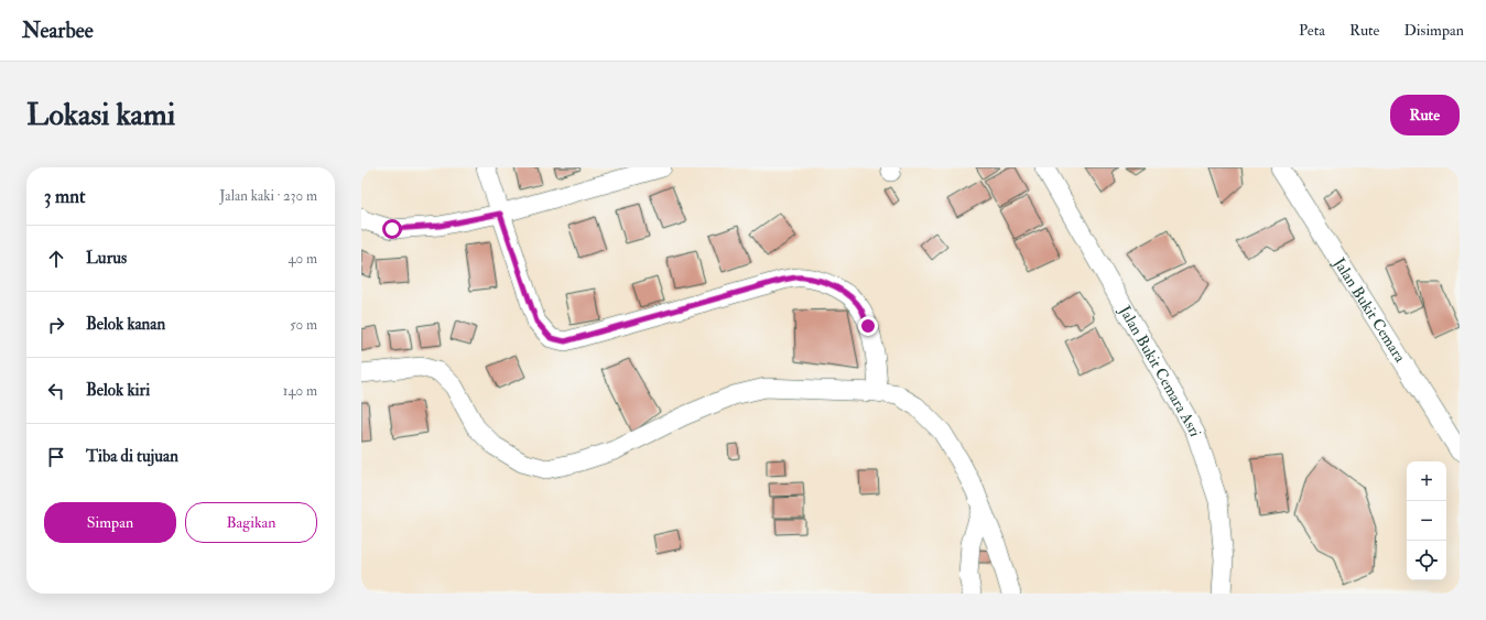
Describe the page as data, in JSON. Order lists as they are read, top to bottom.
{
  "streets": {
    "street": ["Jalan Bukit Cemara", "Jalan Bukit Cemara Asri"]
  },
  "page": {
    "header": "Nearbee",
    "nav": ["Peta", "Rute", "Disimpan"],
    "buttons": [
      "Rute",
      ["Simpan", "Bagikan"]
    ],
    "title": "Lokasi kami",
    "heading": ["3 mnt", "Jalan kaki · 230 m"],
    "list": [
      ["Lurus", "40 m"],
      ["Belok kanan", "50 m"],
      ["Belok kiri", "140 m"],
      "Tiba di tujuan"
    ],
    "map_buttons": ["+", "−"]
  }
}
